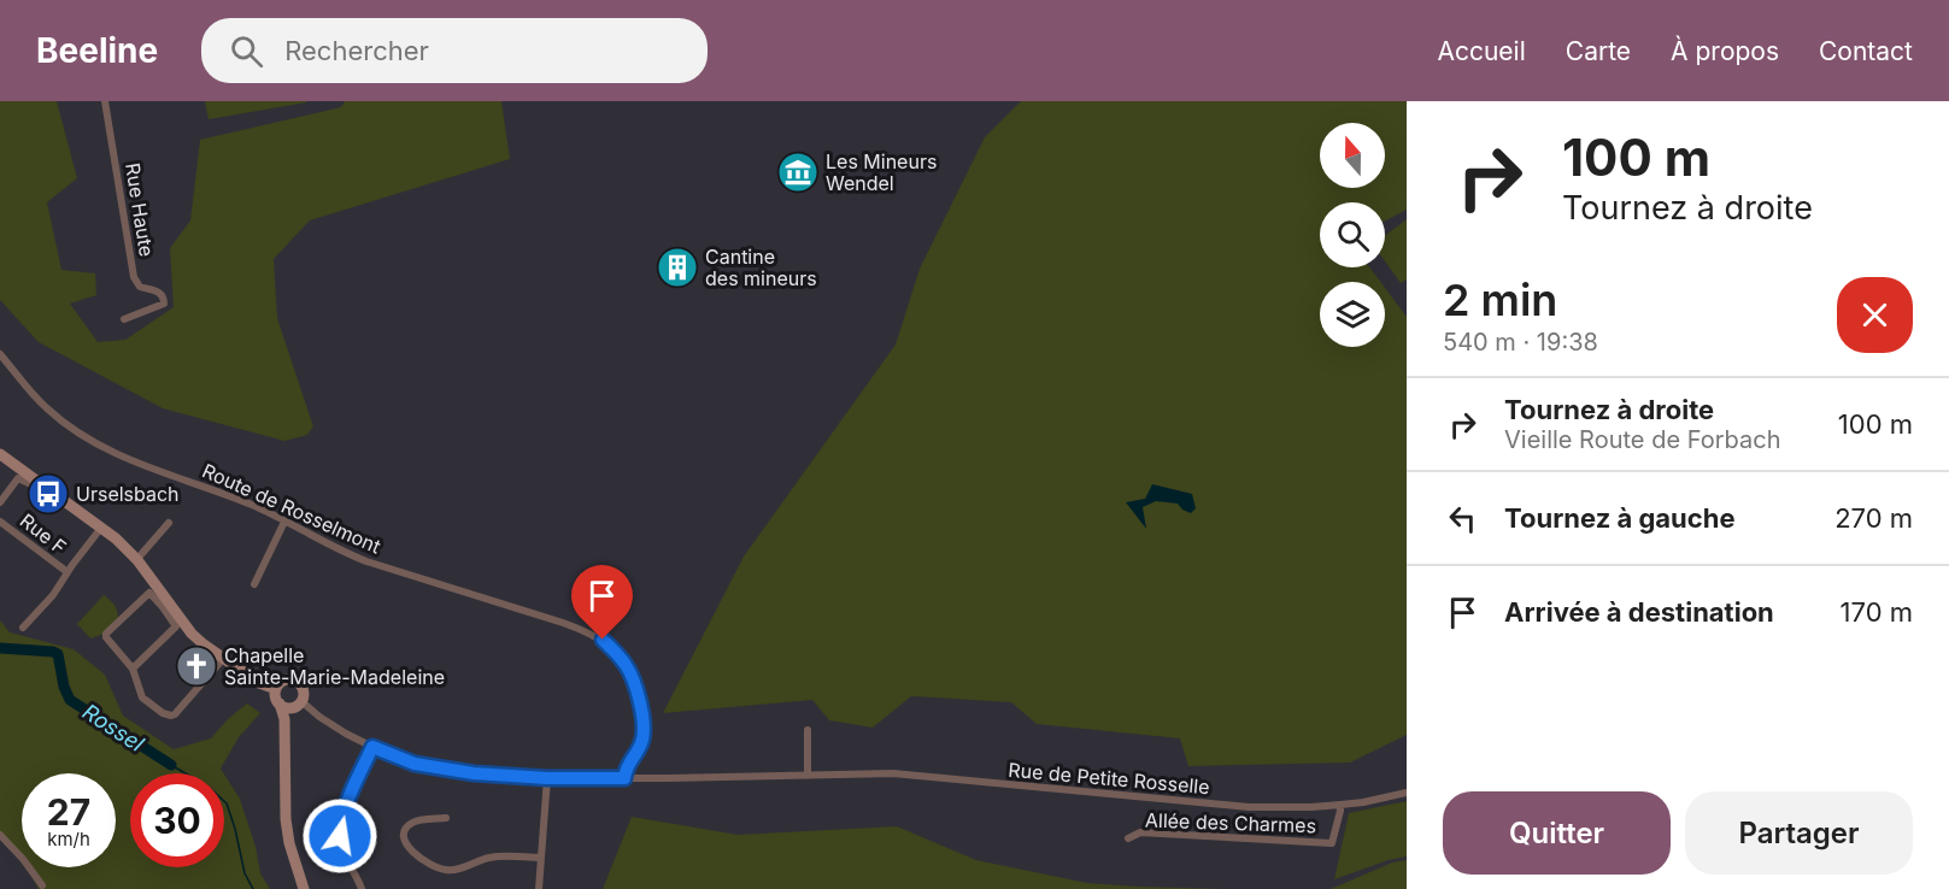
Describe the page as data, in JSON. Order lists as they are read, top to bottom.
{
  "streets": {
    "street": [
      "Rue Haute",
      "Route de Rosselmont",
      "Rue F",
      "Rue de Petite Rosselle",
      "Allée des Charmes"
    ]
  },
  "crossings": [
    ["Route de Rosselmont", "Rue de Petite Rosselle"],
    ["Rue de Petite Rosselle", "Allée des Charmes"]
  ],
  "water": ["Rossel"],
  "places": {
    "museum": ["Les Mineurs Wendel"],
    "building": ["Cantine des mineurs"],
    "bus stop": ["Urselsbach"],
    "church": ["Chapelle Sainte-Marie-Madeleine"]
  },
  "north": "top",
  "page": {
    "header": "Beeline",
    "search": "Rechercher",
    "nav": [
      "Accueil",
      "Carte",
      "À propos",
      "Contact"
    ],
    "turn": ["100 m", "Tournez à droite"],
    "heading": ["2 min", "540 m · 19:38"],
    "list": [
      {
        "name": "Tournez à droite",
        "note": "Vieille Route de Forbach",
        "value": "100 m"
      },
      {
        "name": "Tournez à gauche",
        "value": "270 m"
      },
      {
        "name": "Arrivée à destination",
        "value": "170 m"
      }
    ],
    "speed": "27 km/h",
    "limit": "30",
    "buttons": ["Quitter", "Partager"]
  }
}
